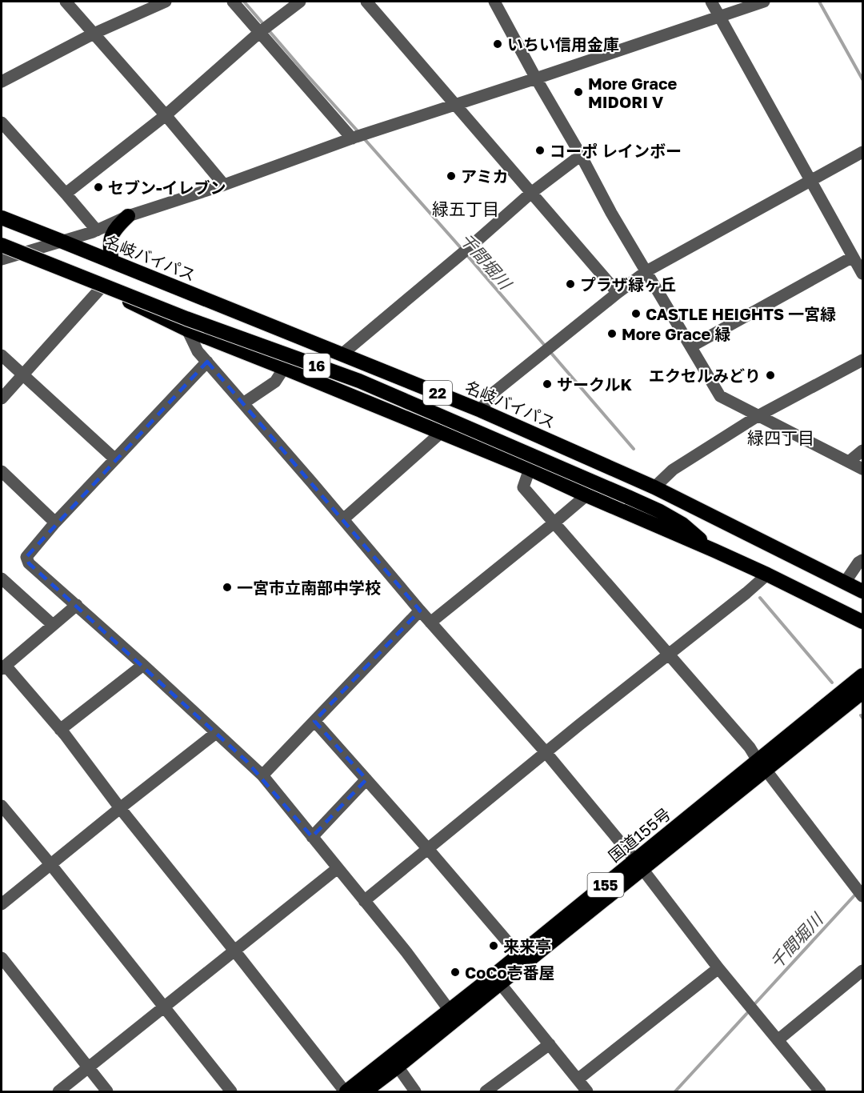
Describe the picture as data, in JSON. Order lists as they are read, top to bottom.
{
  "streets": {
    "highway": [
      "名岐バイパス",
      "16",
      "22",
      "国道155号",
      "155"
    ]
  },
  "crossings": [
    ["16", "22"]
  ],
  "districts": ["緑五丁目", "緑四丁目"],
  "water": ["千間堀川"],
  "places": [
    "いちい信用金庫",
    "More Grace MIDORI V",
    "コーポ レインボー",
    "アミカ",
    "セブン-イレブン",
    "プラザ緑ヶ丘",
    "CASTLE HEIGHTS 一宮緑",
    "More Grace 緑",
    "エクセルみどり",
    "サークルK",
    "一宮市立南部中学校",
    "来来亭",
    "CoCo壱番屋"
  ]
}
